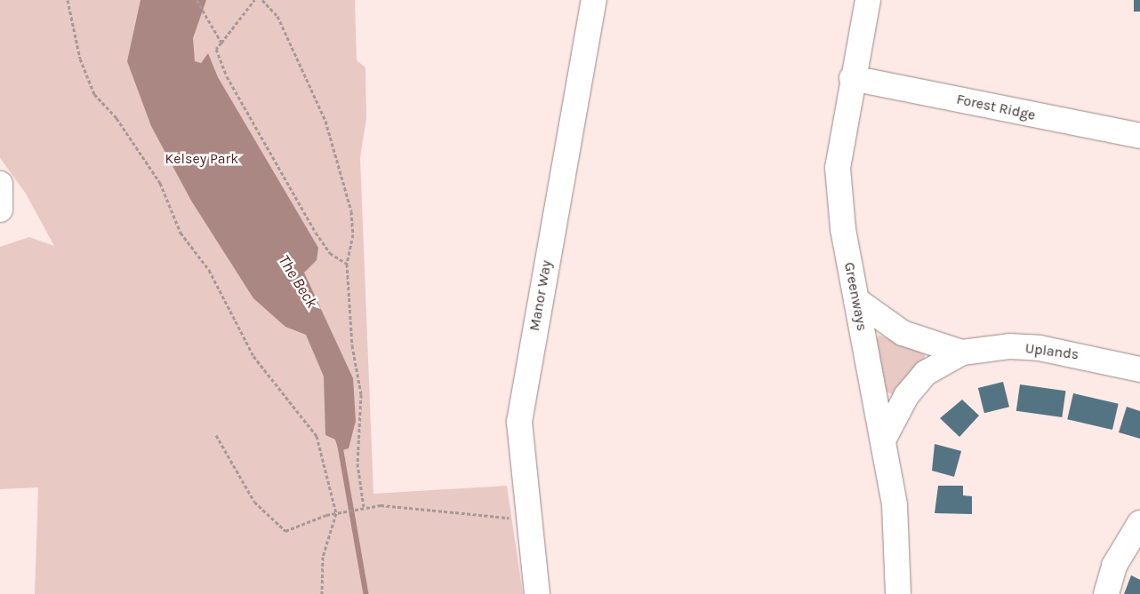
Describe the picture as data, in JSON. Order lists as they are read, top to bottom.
{
  "streets": {
    "street": [
      "Forest Ridge",
      "Manor Way",
      "Greenways",
      "Uplands"
    ]
  },
  "crossings": [
    ["Forest Ridge", "Greenways"],
    ["Greenways", "Uplands"]
  ],
  "water": ["The Beck"],
  "parks": ["Kelsey Park"]
}
